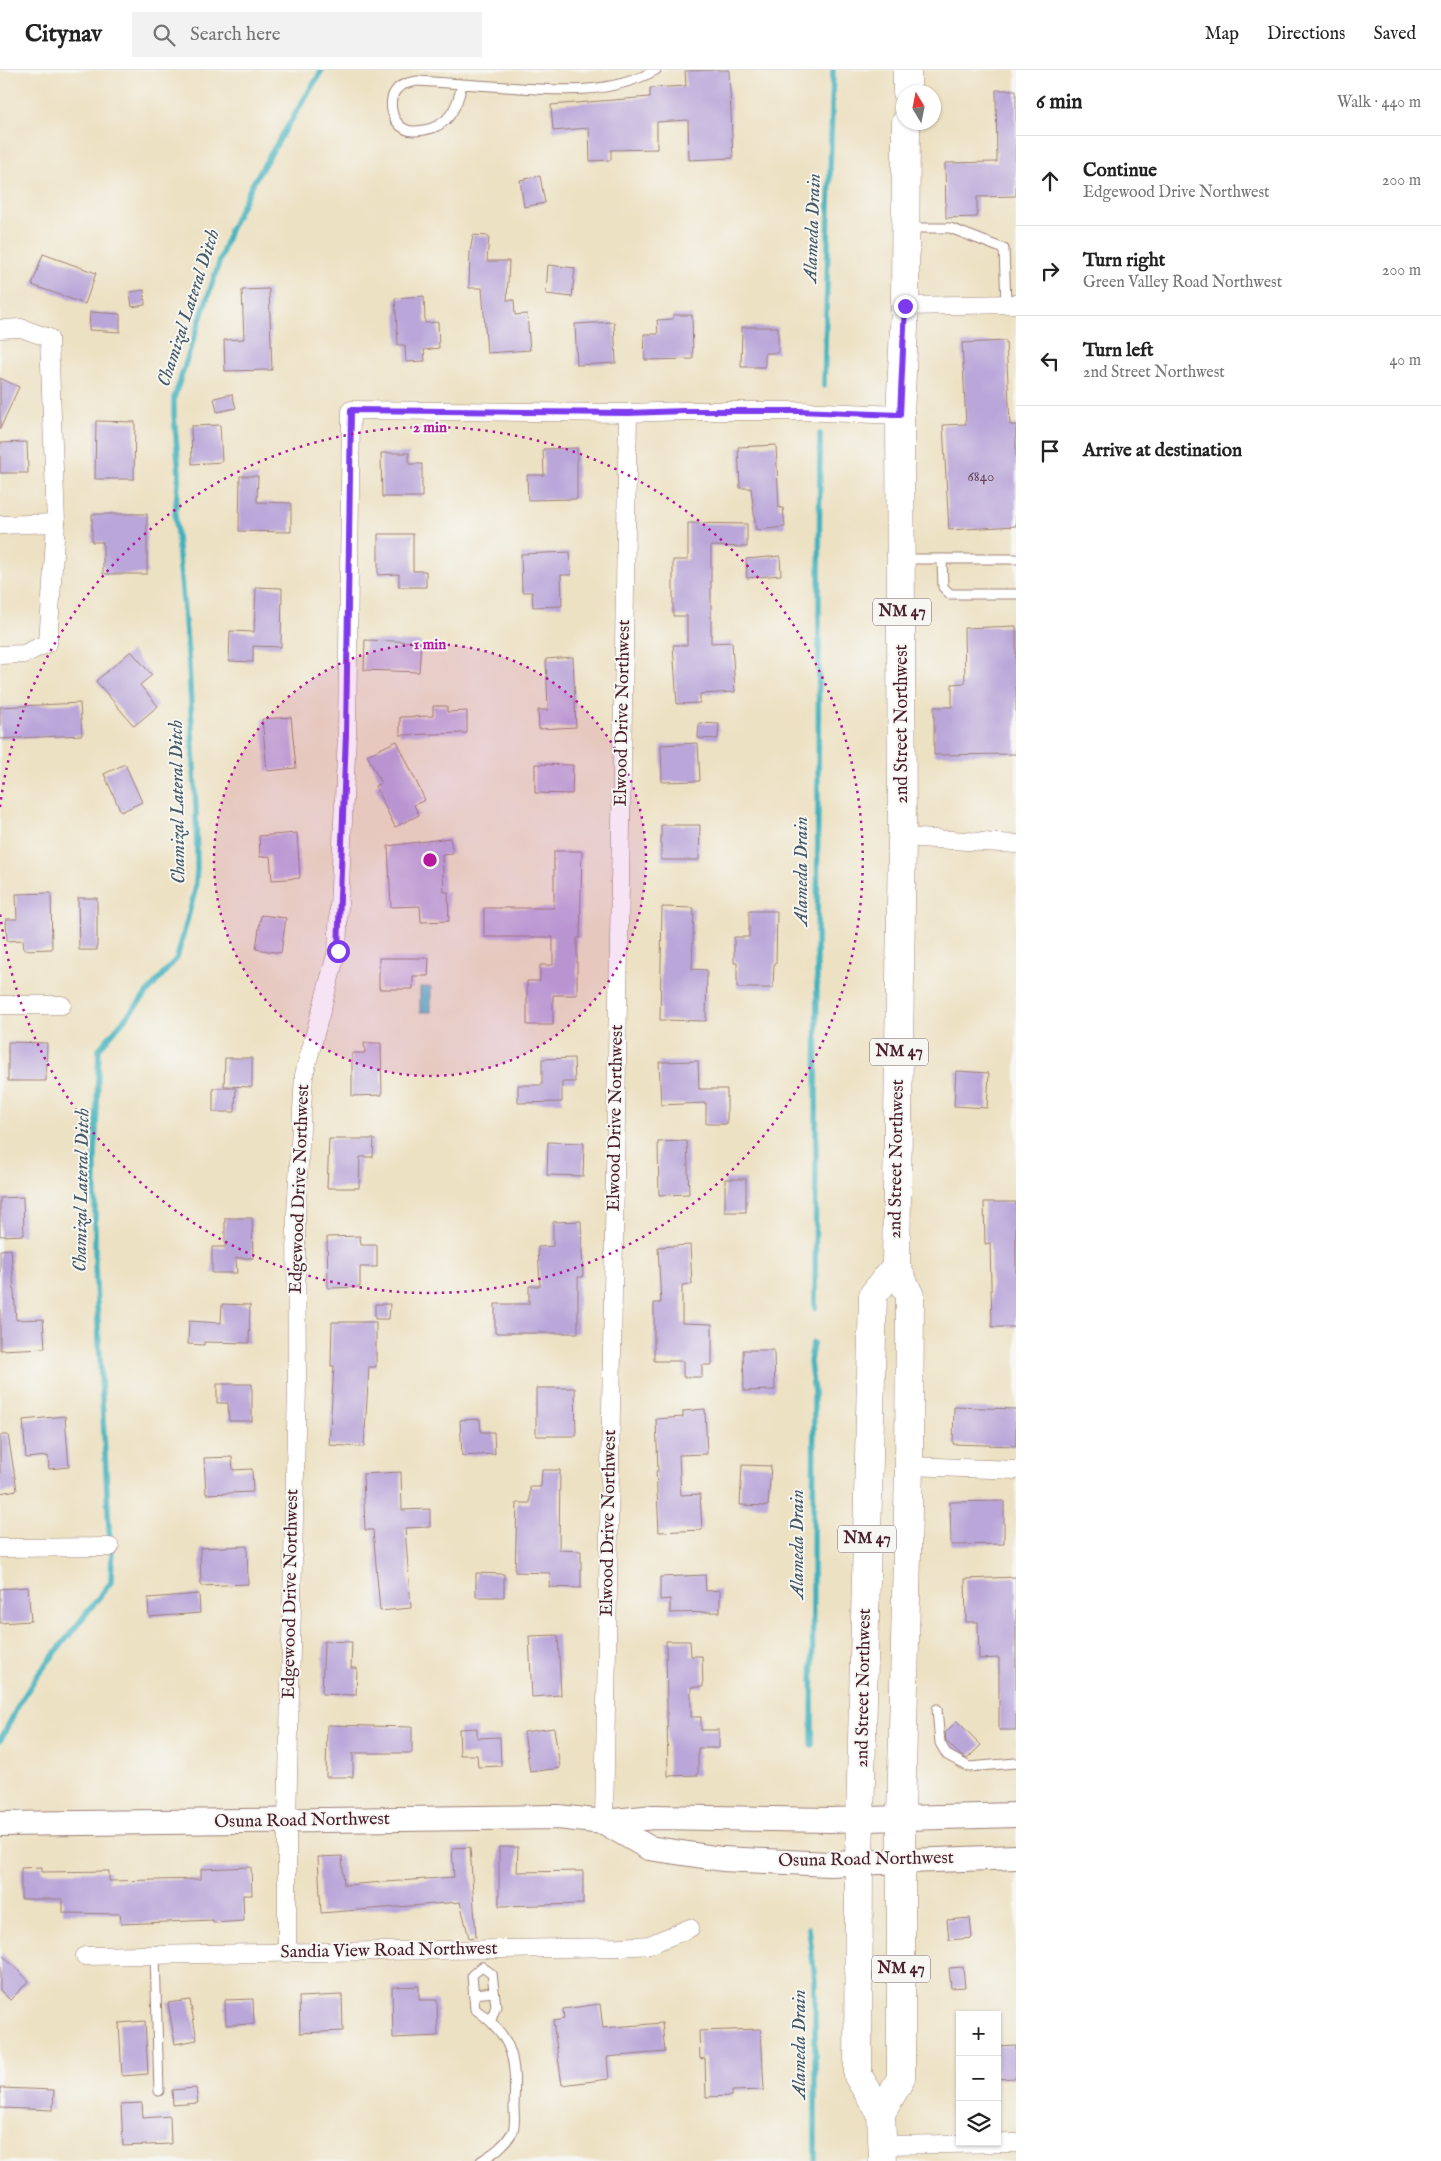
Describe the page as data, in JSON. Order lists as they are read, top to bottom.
{
  "streets": {
    "main road": ["NM 47", "2nd Street Northwest", "Osuna Road Northwest"],
    "street": ["Elwood Drive Northwest", "Edgewood Drive Northwest", "Sandia View Road Northwest"]
  },
  "crossings": [
    ["Elwood Drive Northwest", "Edgewood Drive Northwest"],
    ["Elwood Drive Northwest", "Osuna Road Northwest"],
    ["2nd Street Northwest", "Osuna Road Northwest"],
    ["Edgewood Drive Northwest", "Osuna Road Northwest"],
    ["Edgewood Drive Northwest", "Sandia View Road Northwest"]
  ],
  "water": ["Alameda Drain", "Chamizal Lateral Ditch"],
  "house_numbers": ["6840"],
  "north": "top",
  "page": {
    "header": "Citynav",
    "search": "Search here",
    "nav": ["Map", "Directions", "Saved"],
    "heading": ["6 min", "Walk · 440 m"],
    "list": [
      ["Continue", "Edgewood Drive Northwest", "200 m"],
      ["Turn right", "Green Valley Road Northwest", "200 m"],
      ["Turn left", "2nd Street Northwest", "40 m"],
      "Arrive at destination"
    ],
    "map_buttons": ["+", "−"]
  },
  "rings": ["2 min", "1 min"]
}
